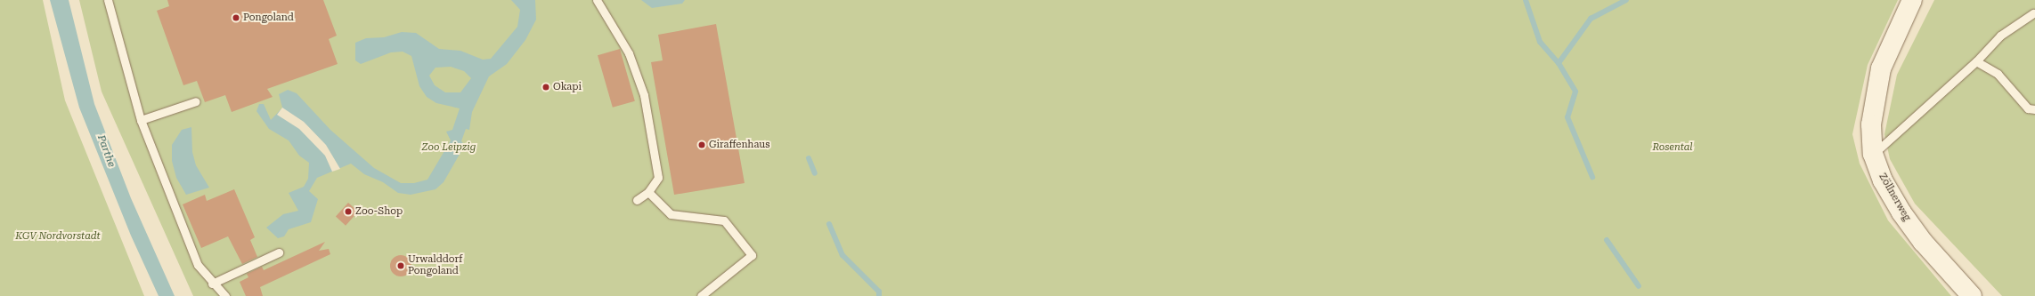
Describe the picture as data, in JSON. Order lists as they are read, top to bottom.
{
  "streets": {
    "main road": ["Zöllnerweg"]
  },
  "water": ["Parthe"],
  "parks": ["Zoo Leipzig", "Rosental", "KGV Nordvorstadt"],
  "places": [
    "Pongoland",
    "Okapi",
    "Giraffenhaus",
    "Zoo-Shop",
    "Urwalddorf Pongoland"
  ]
}
